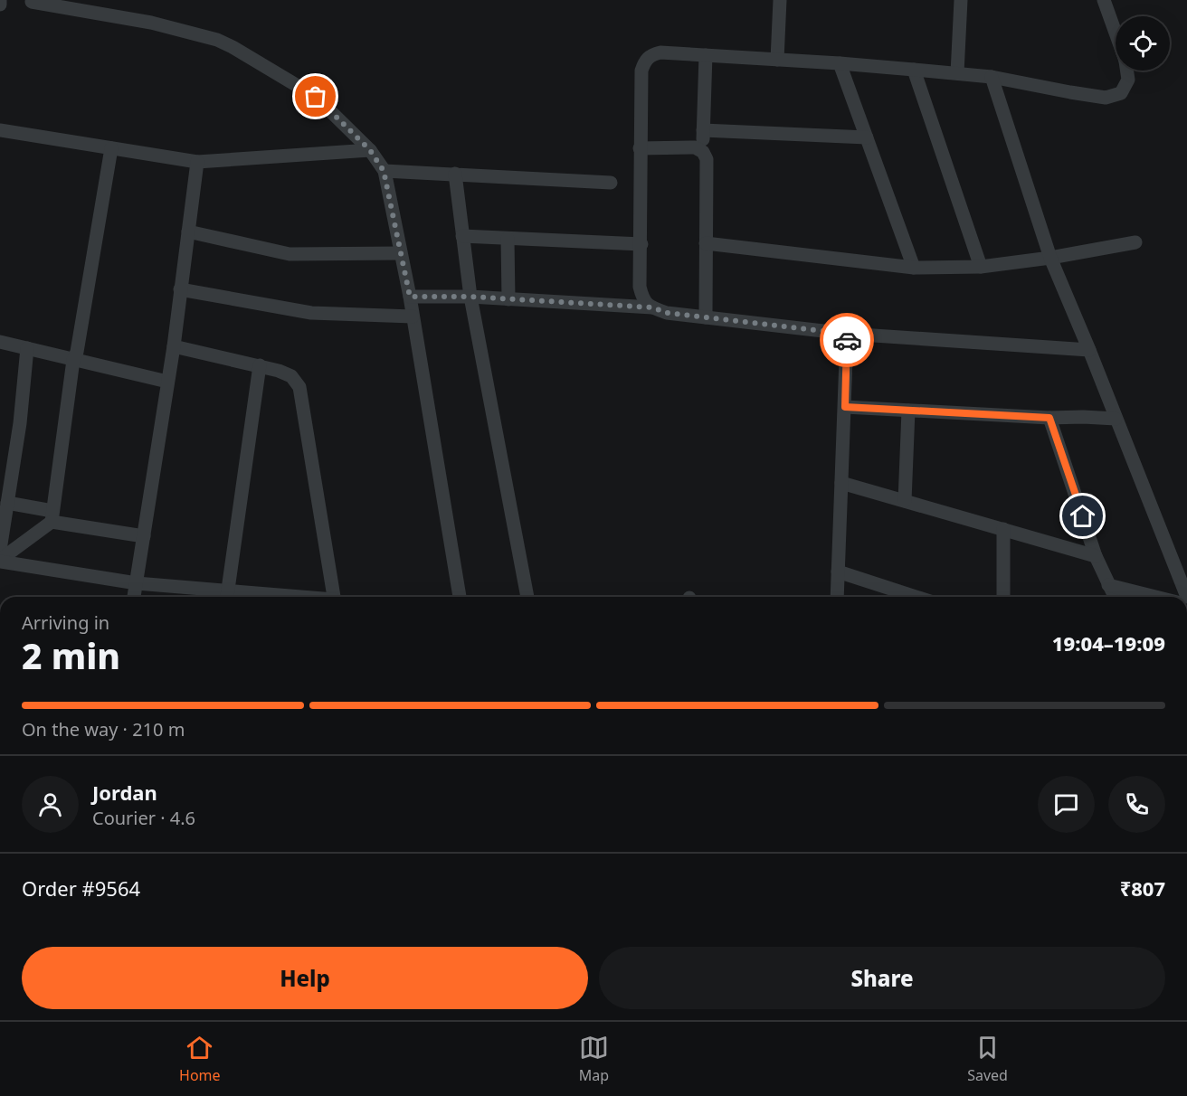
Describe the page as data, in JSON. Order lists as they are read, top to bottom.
{
  "page": {
    "heading": ["2 min", "Arriving in", "19:04–19:09"],
    "panel": [
      "Jordan",
      "Courier · 4.6",
      "Order #9564",
      "₹807"
    ],
    "bar": "On the way · 210 m",
    "buttons": ["Help", "Share"],
    "tabs": ["Home", "Map", "Saved"]
  }
}
